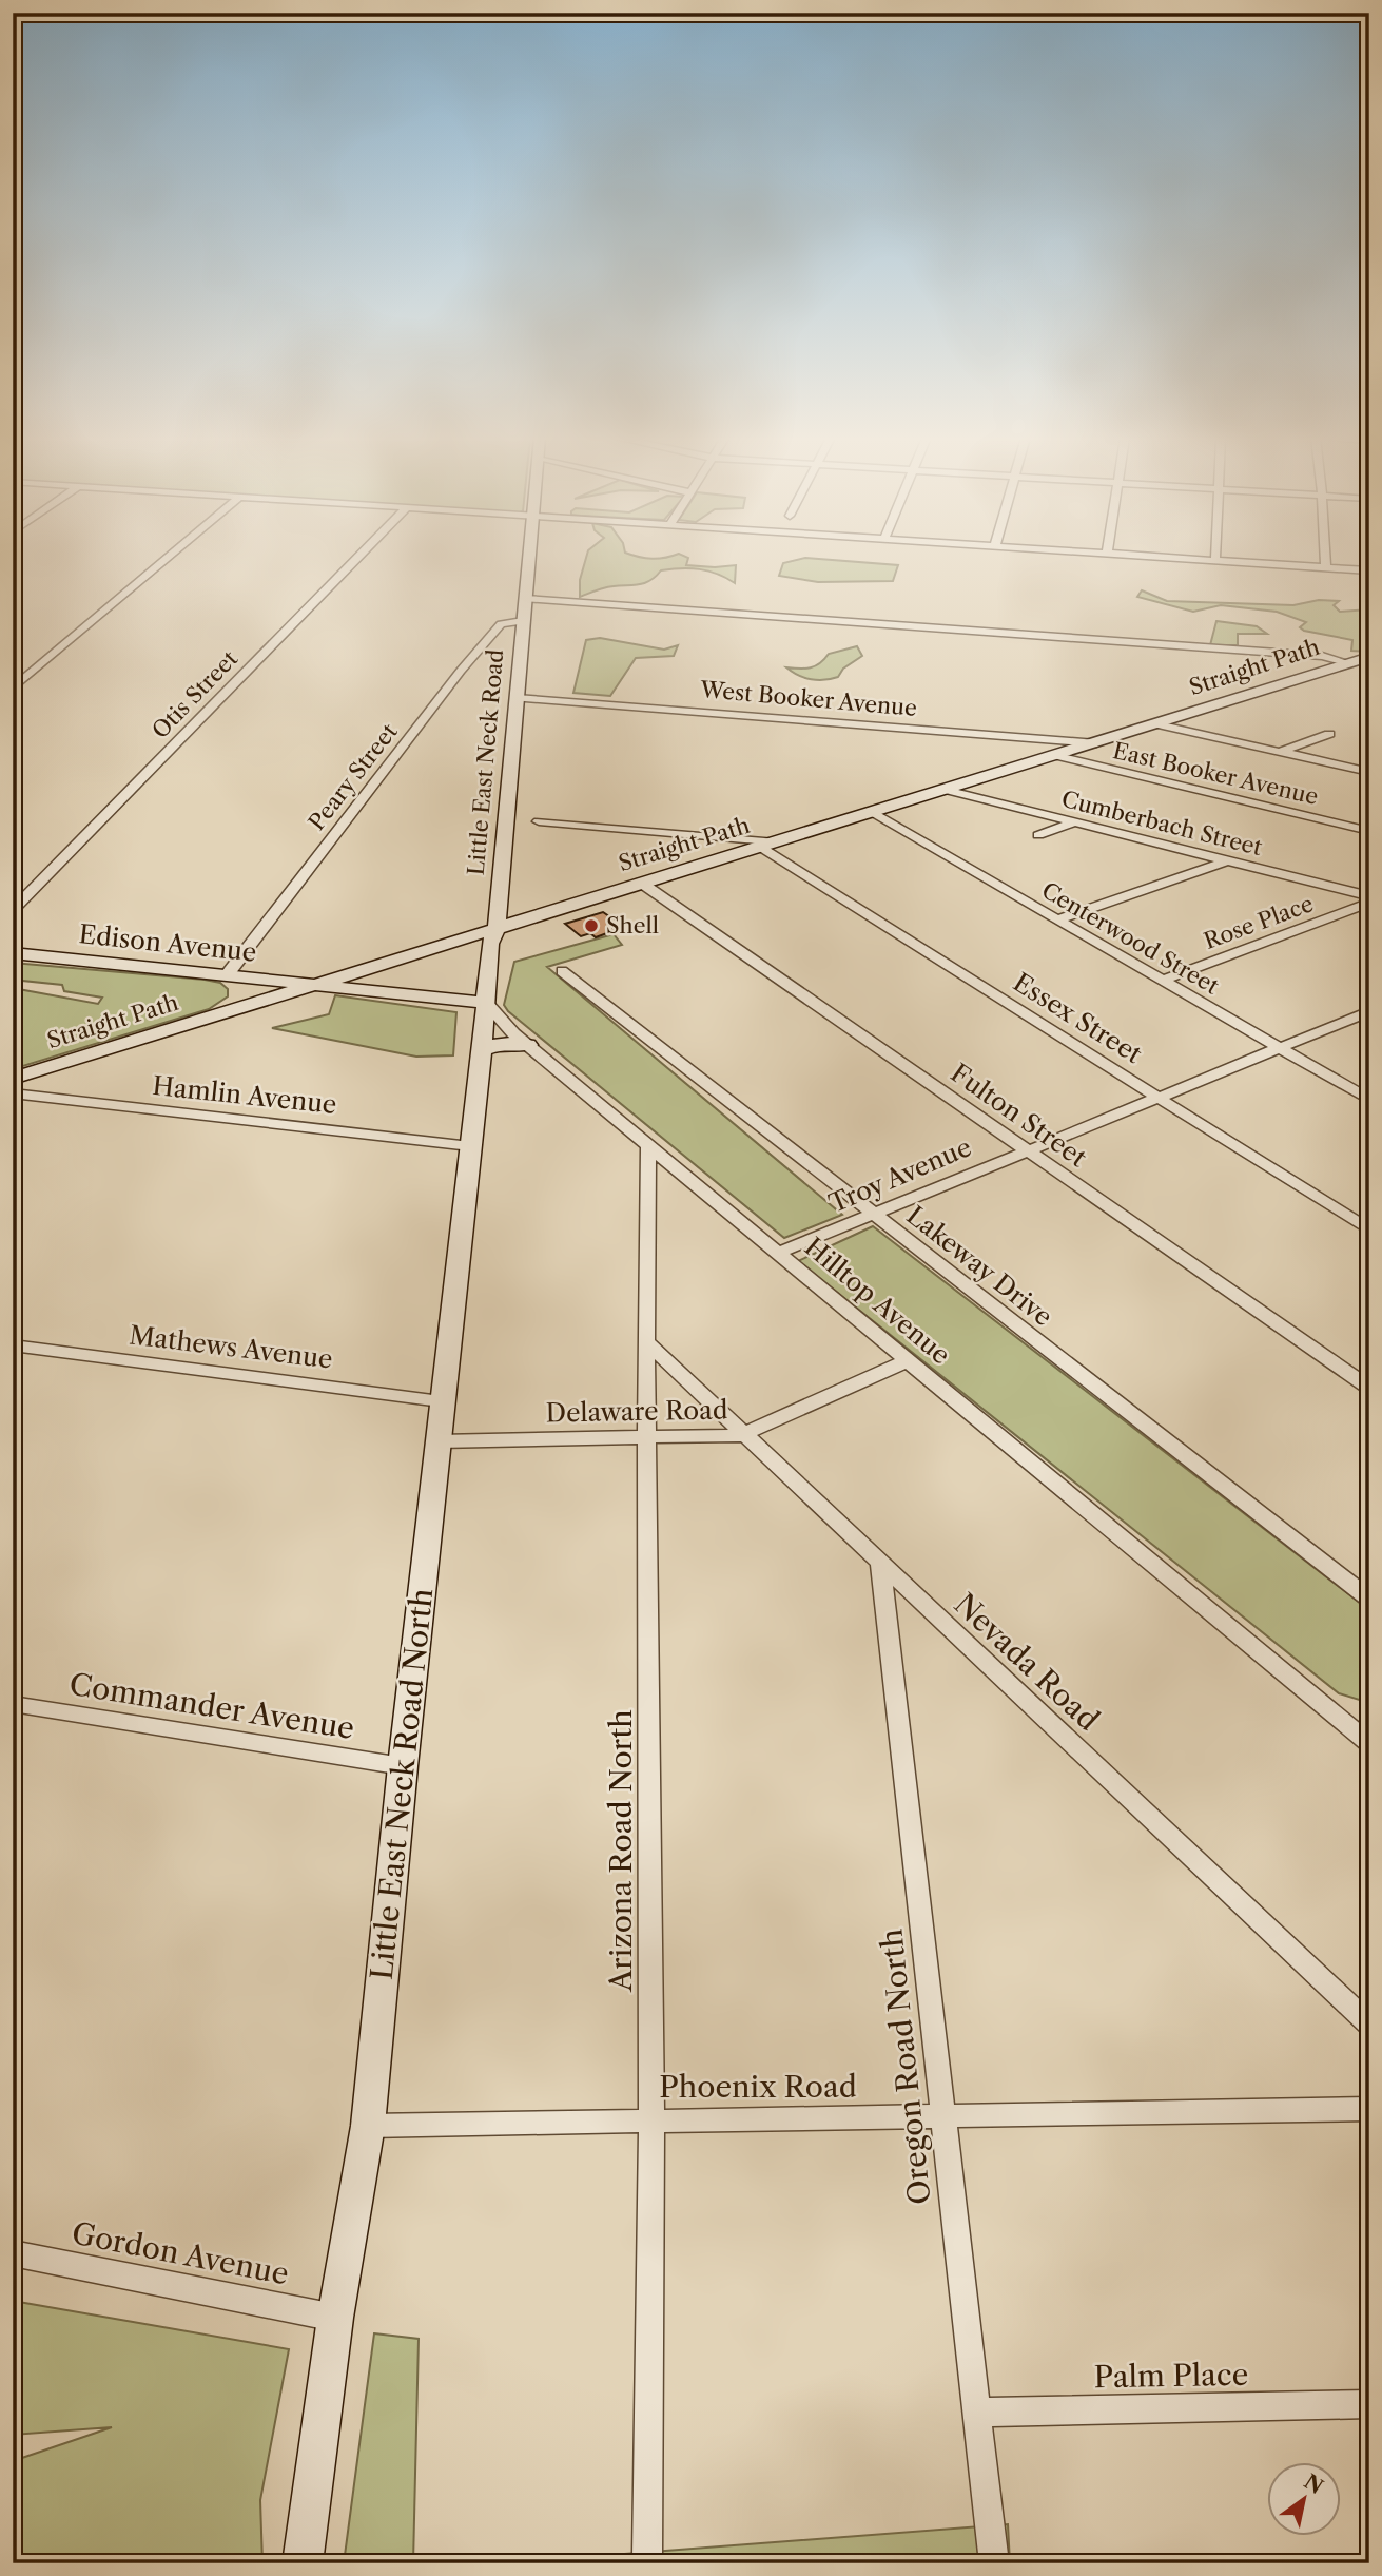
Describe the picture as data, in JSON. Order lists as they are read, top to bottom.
{
  "streets": {
    "main road": [
      "Straight Path",
      "Little East Neck Road",
      "Edison Avenue",
      "Little East Neck Road North"
    ],
    "street": [
      "Otis Street",
      "West Booker Avenue",
      "East Booker Avenue",
      "Peary Street",
      "Cumberbach Street",
      "Rose Place",
      "Centerwood Street",
      "Essex Street",
      "Hamlin Avenue",
      "Fulton Street",
      "Troy Avenue",
      "Lakeway Drive",
      "Hilltop Avenue",
      "Mathews Avenue",
      "Delaware Road",
      "Nevada Road",
      "Commander Avenue",
      "Arizona Road North",
      "Oregon Road North",
      "Phoenix Road",
      "Gordon Avenue",
      "Palm Place"
    ]
  },
  "crossings": [
    ["Straight Path", "West Booker Avenue"],
    ["Straight Path", "Little East Neck Road"],
    ["Straight Path", "East Booker Avenue"],
    ["Straight Path", "Cumberbach Street"],
    ["Straight Path", "Centerwood Street"],
    ["Straight Path", "Edison Avenue"],
    ["Straight Path", "Essex Street"],
    ["Straight Path", "Fulton Street"],
    ["West Booker Avenue", "Little East Neck Road"],
    ["Little East Neck Road", "Peary Street"],
    ["Little East Neck Road", "Hilltop Avenue"],
    ["Little East Neck Road", "Little East Neck Road North"],
    ["Peary Street", "Edison Avenue"],
    ["Cumberbach Street", "Rose Place"],
    ["Rose Place", "Centerwood Street"],
    ["Centerwood Street", "Troy Avenue"],
    ["Essex Street", "Troy Avenue"],
    ["Hamlin Avenue", "Little East Neck Road North"],
    ["Fulton Street", "Troy Avenue"],
    ["Troy Avenue", "Lakeway Drive"],
    ["Troy Avenue", "Hilltop Avenue"],
    ["Hilltop Avenue", "Delaware Road"],
    ["Hilltop Avenue", "Little East Neck Road North"],
    ["Hilltop Avenue", "Arizona Road North"],
    ["Mathews Avenue", "Little East Neck Road North"],
    ["Delaware Road", "Nevada Road"],
    ["Delaware Road", "Little East Neck Road North"],
    ["Delaware Road", "Arizona Road North"],
    ["Nevada Road", "Arizona Road North"],
    ["Nevada Road", "Oregon Road North"],
    ["Commander Avenue", "Little East Neck Road North"],
    ["Little East Neck Road North", "Phoenix Road"],
    ["Little East Neck Road North", "Gordon Avenue"],
    ["Arizona Road North", "Phoenix Road"],
    ["Oregon Road North", "Phoenix Road"],
    ["Oregon Road North", "Palm Place"]
  ],
  "places": ["Shell"],
  "north": "top right"
}
